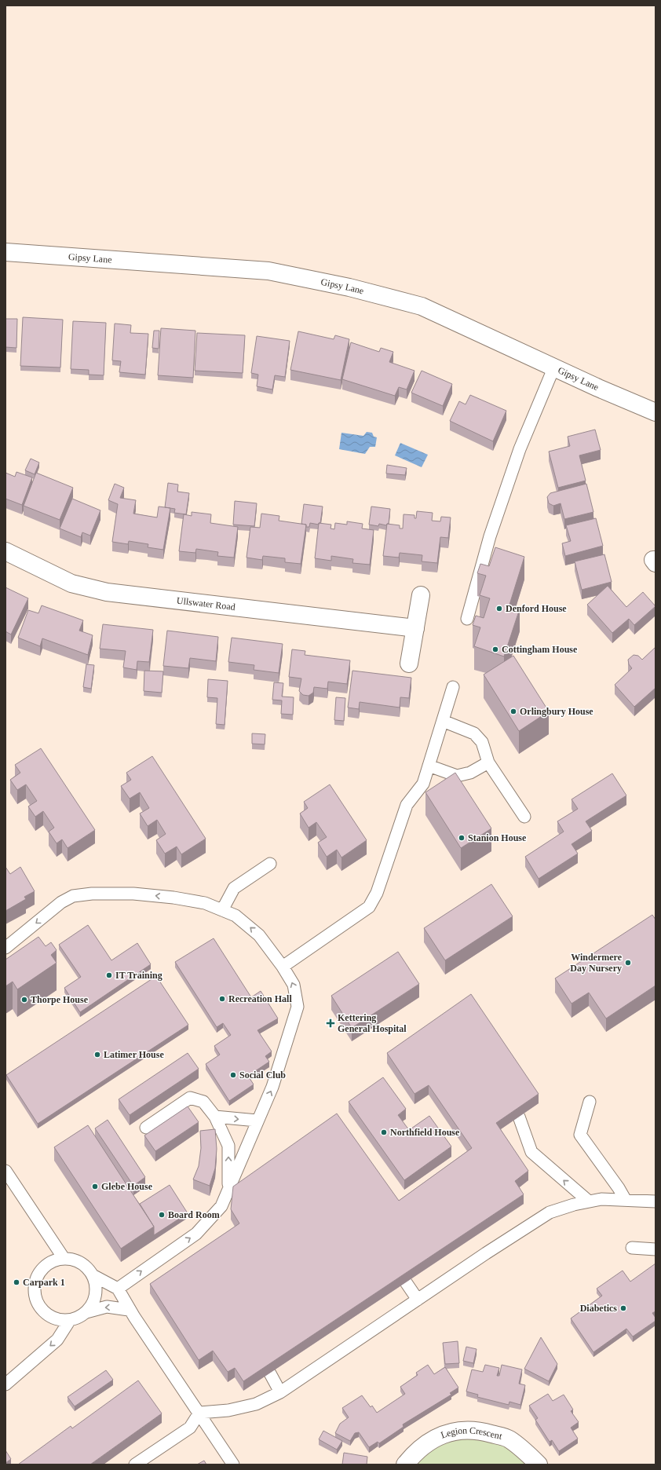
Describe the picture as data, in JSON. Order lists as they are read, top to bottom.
{
  "streets": {
    "main road": ["Gipsy Lane", "Ullswater Road", "Legion Crescent"]
  },
  "places": {
    "other": [
      "Denford House",
      "Cottingham House",
      "Orlingbury House",
      "Stanion House",
      "Windermere Day Nursery",
      "IT Training",
      "Recreation Hall",
      "Thorpe House",
      "Latimer House",
      "Social Club",
      "Northfield House",
      "Glebe House",
      "Board Room",
      "Carpark 1",
      "Diabetics"
    ],
    "health": ["Kettering General Hospital"]
  }
}
